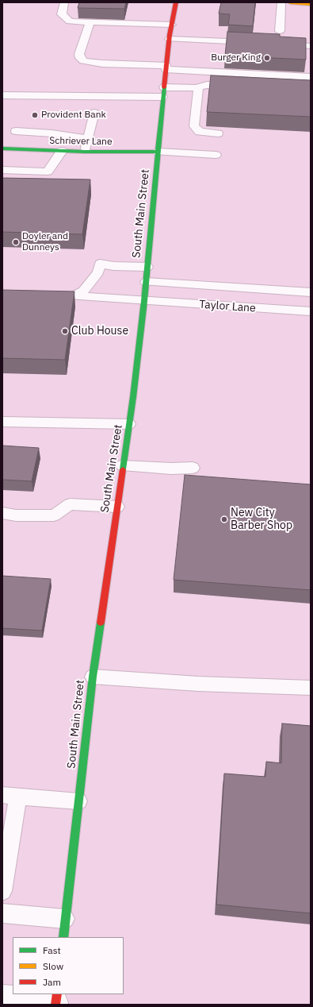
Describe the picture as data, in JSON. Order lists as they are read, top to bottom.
{
  "streets": {
    "street": ["Schriever Lane", "South Main Street"],
    "lane": ["Taylor Lane"]
  },
  "crossings": [
    ["Schriever Lane", "South Main Street"],
    ["South Main Street", "Taylor Lane"]
  ],
  "places": [
    "Burger King",
    "Provident Bank",
    "Doyler and Dunneys",
    "Club House",
    "New City Barber Shop"
  ],
  "legend": ["Fast", "Slow", "Jam"]
}
